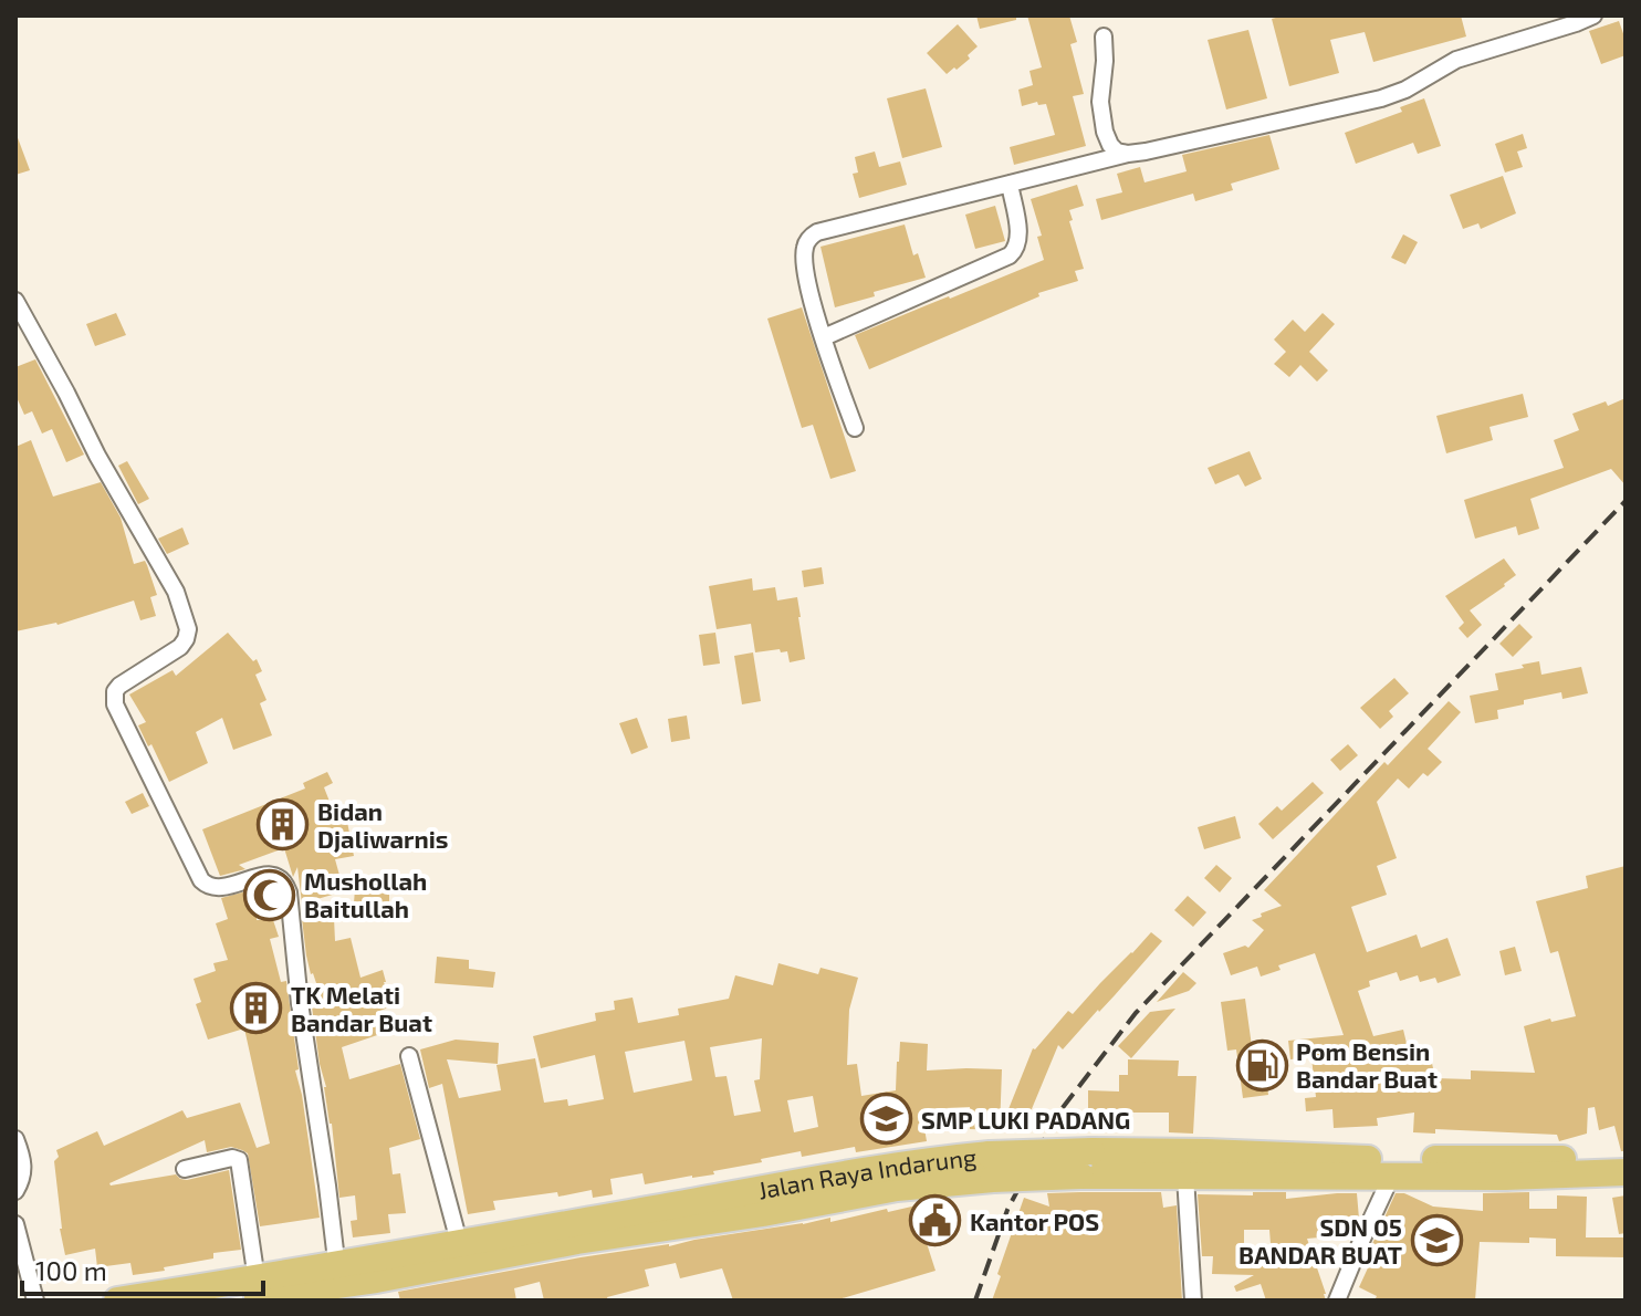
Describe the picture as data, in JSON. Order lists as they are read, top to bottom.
{
  "streets": {
    "highway": ["Jalan Raya Indarung"]
  },
  "places": {
    "building": ["Bidan Djaliwarnis", "TK Melati Bandar Buat"],
    "mosque": ["Mushollah Baitullah"],
    "fuel station": ["Pom Bensin Bandar Buat"],
    "school or university": ["SMP LUKI PADANG", "SDN 05 BANDAR BUAT"],
    "public building": ["Kantor POS"]
  },
  "scale_bar": "100 m"
}
